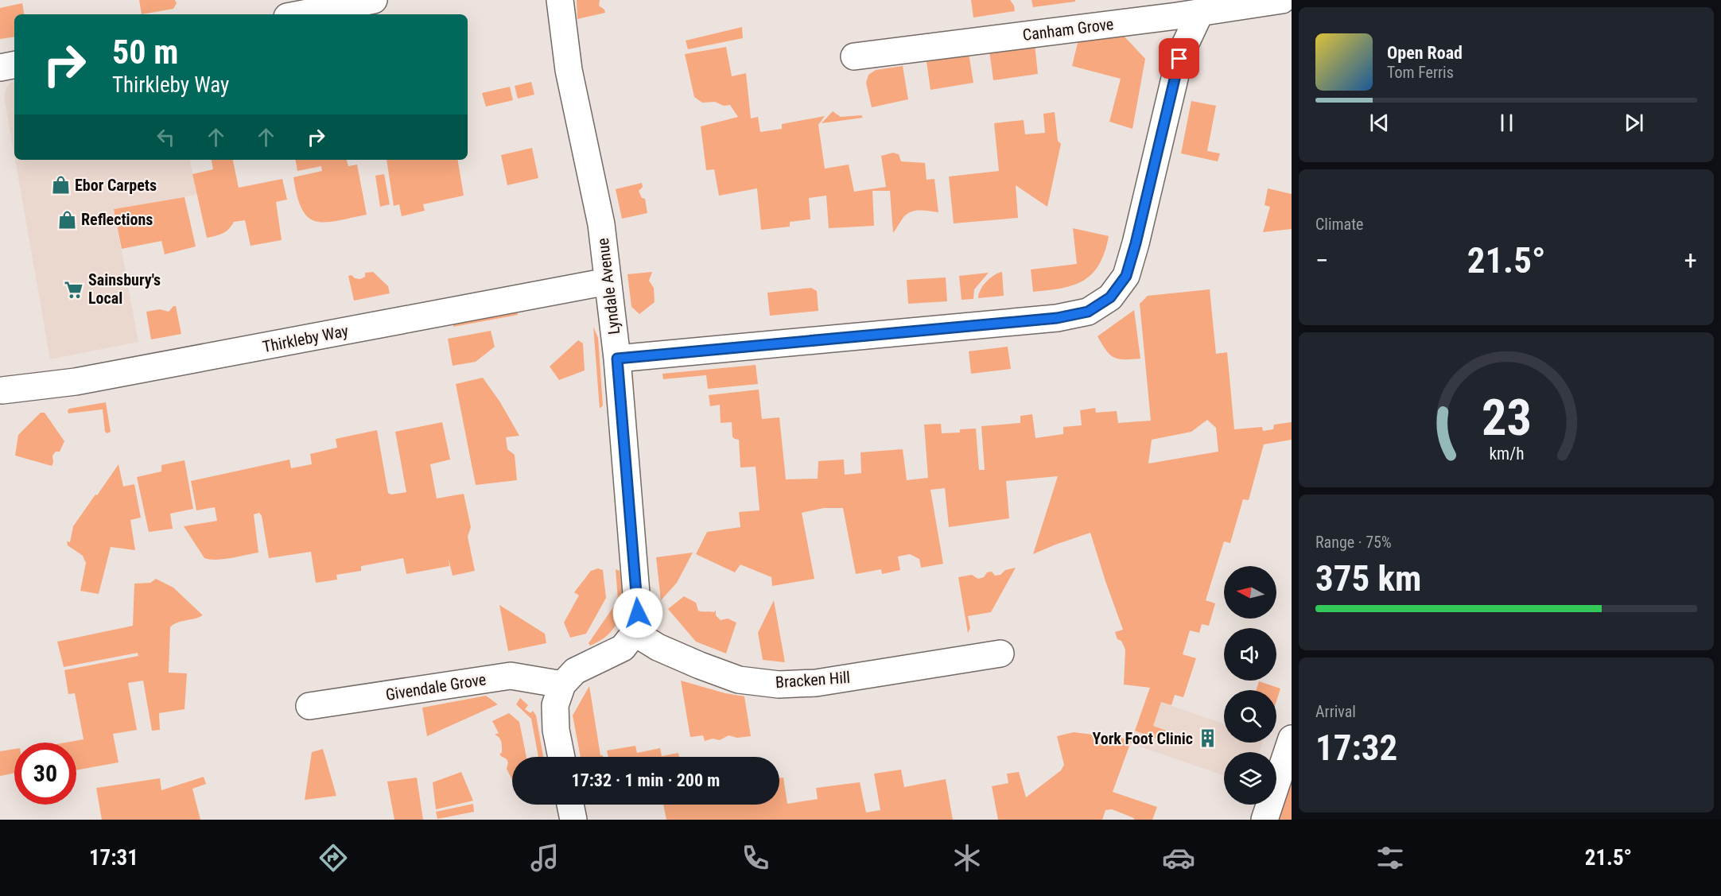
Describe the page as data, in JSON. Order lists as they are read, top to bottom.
{
  "streets": {
    "street": [
      "Canham Grove",
      "Lyndale Avenue",
      "Thirkleby Way",
      "Bracken Hill",
      "Givendale Grove"
    ]
  },
  "crossings": [
    ["Lyndale Avenue", "Thirkleby Way"],
    ["Lyndale Avenue", "Bracken Hill"]
  ],
  "places": {
    "shop": ["Ebor Carpets", "Reflections"],
    "supermarket": ["Sainsbury's Local"],
    "building": ["York Foot Clinic"]
  },
  "north": "left",
  "page": {
    "turn": ["50 m", "Thirkleby Way"],
    "song": ["Open Road", "Tom Ferris"],
    "tile": [
      "Climate",
      ["Range · 75%", "375 km"],
      ["Arrival", "17:32"]
    ],
    "heat": ["−", "21.5°", "+"],
    "limit": "30",
    "trip": "17:32 · 1 min · 200 m",
    "tabs": ["17:31", "21.5°"],
    "gauge": ["23", "km/h"]
  }
}
